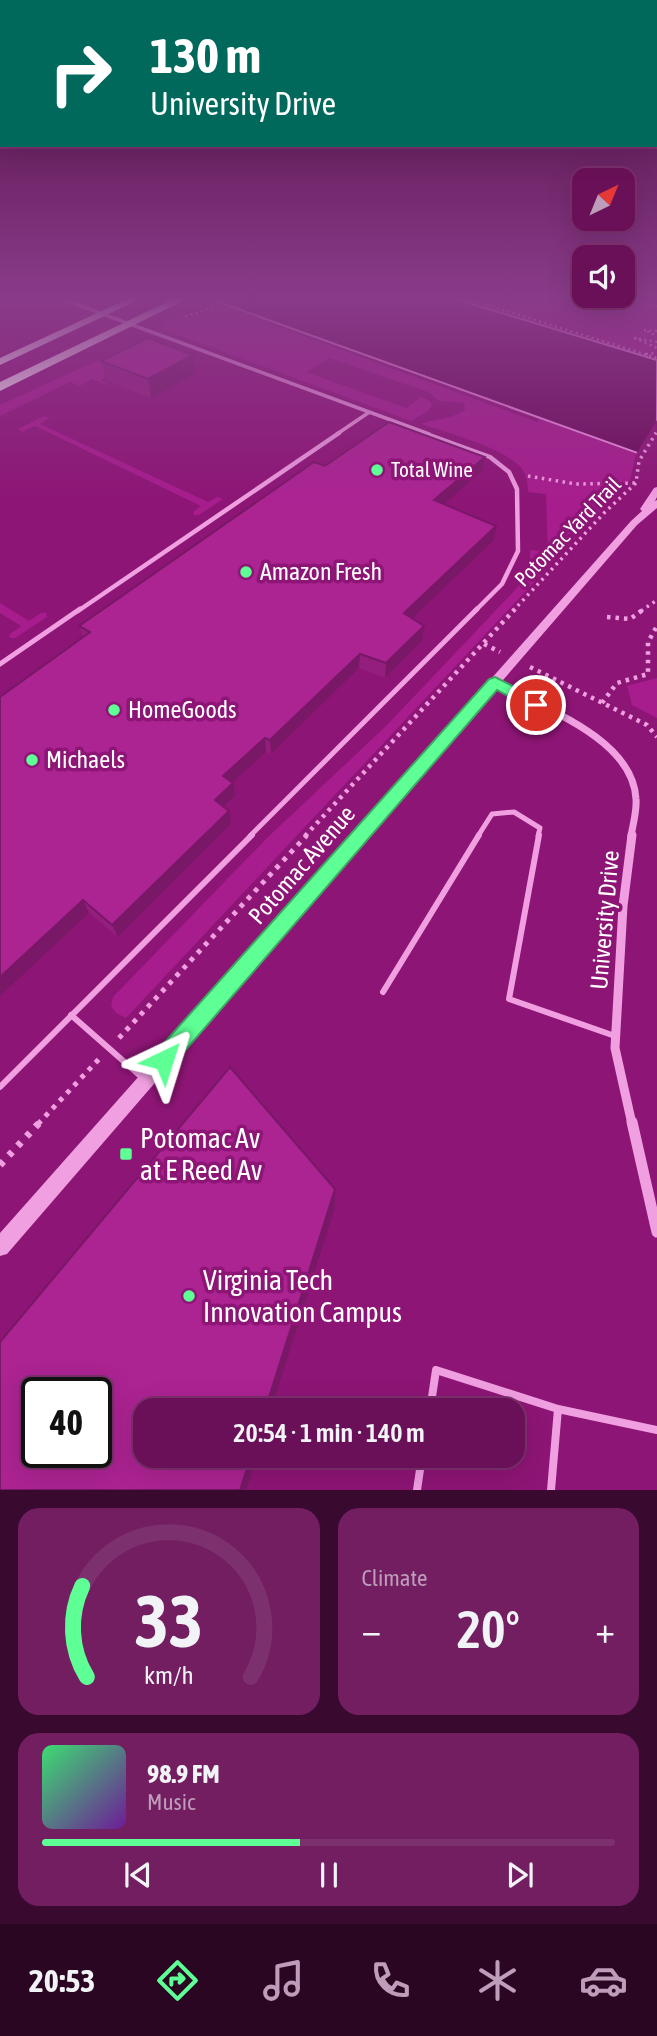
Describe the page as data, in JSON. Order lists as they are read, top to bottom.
{
  "streets": {
    "street": ["Potomac Avenue", "University Drive"],
    "path": ["Potomac Yard Trail"]
  },
  "crossings": [
    ["Potomac Avenue", "University Drive"]
  ],
  "places": {
    "other": [
      "Total Wine",
      "Amazon Fresh",
      "HomeGoods",
      "Michaels",
      "Virginia Tech Innovation Campus"
    ],
    "transit": ["Potomac Av at E Reed Av"]
  },
  "north": "top right",
  "page": {
    "turn": ["130 m", "University Drive"],
    "limit": "40",
    "trip": "20:54 · 1 min · 140 m",
    "tile": "Climate",
    "heat": ["−", "20°", "+"],
    "song": ["98.9 FM", "Music"],
    "tabs": "20:53",
    "gauge": ["33", "km/h"]
  }
}
